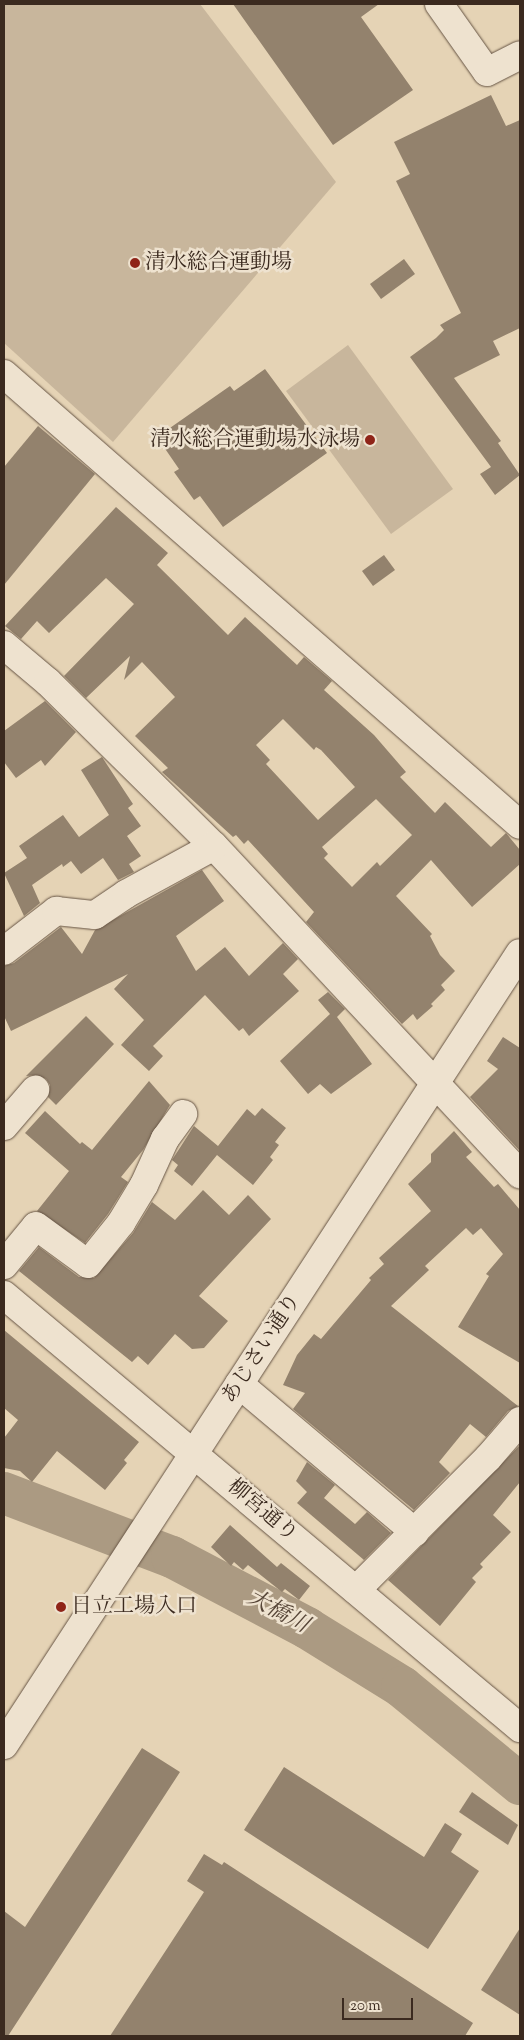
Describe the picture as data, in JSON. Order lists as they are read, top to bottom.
{
  "streets": {
    "street": ["あじさい通り", "柳宮通り"]
  },
  "crossings": [
    ["あじさい通り", "柳宮通り"]
  ],
  "water": ["大橋川"],
  "places": ["清水総合運動場", "清水総合運動場水泳場", "日立工場入口"],
  "scale_bar": "20 m"
}
